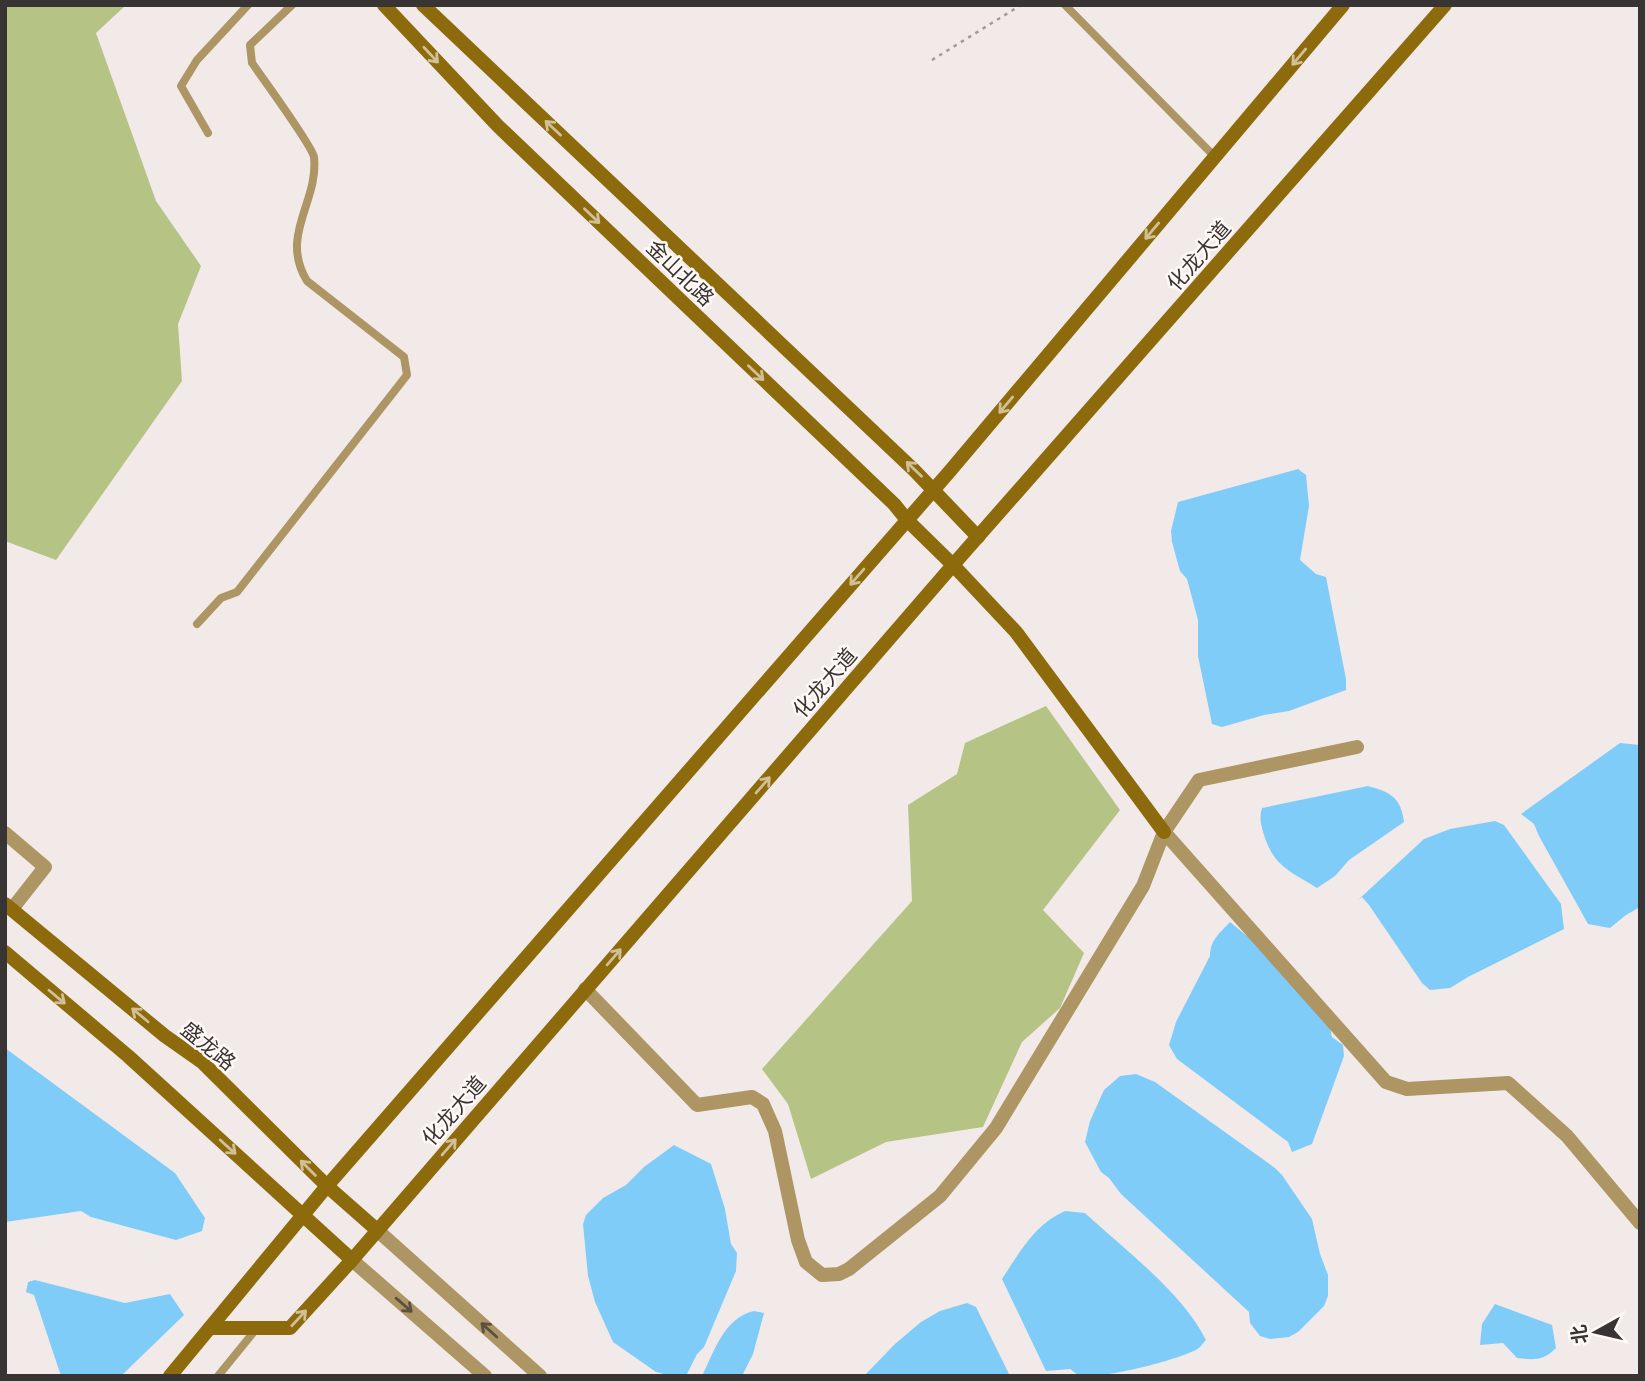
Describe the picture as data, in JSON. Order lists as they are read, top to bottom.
{
  "streets": {
    "main road": ["化龙大道", "金山北路", "盛龙路"]
  },
  "crossings": [
    ["化龙大道", "金山北路"],
    ["化龙大道", "盛龙路"]
  ],
  "north": "left"
}
